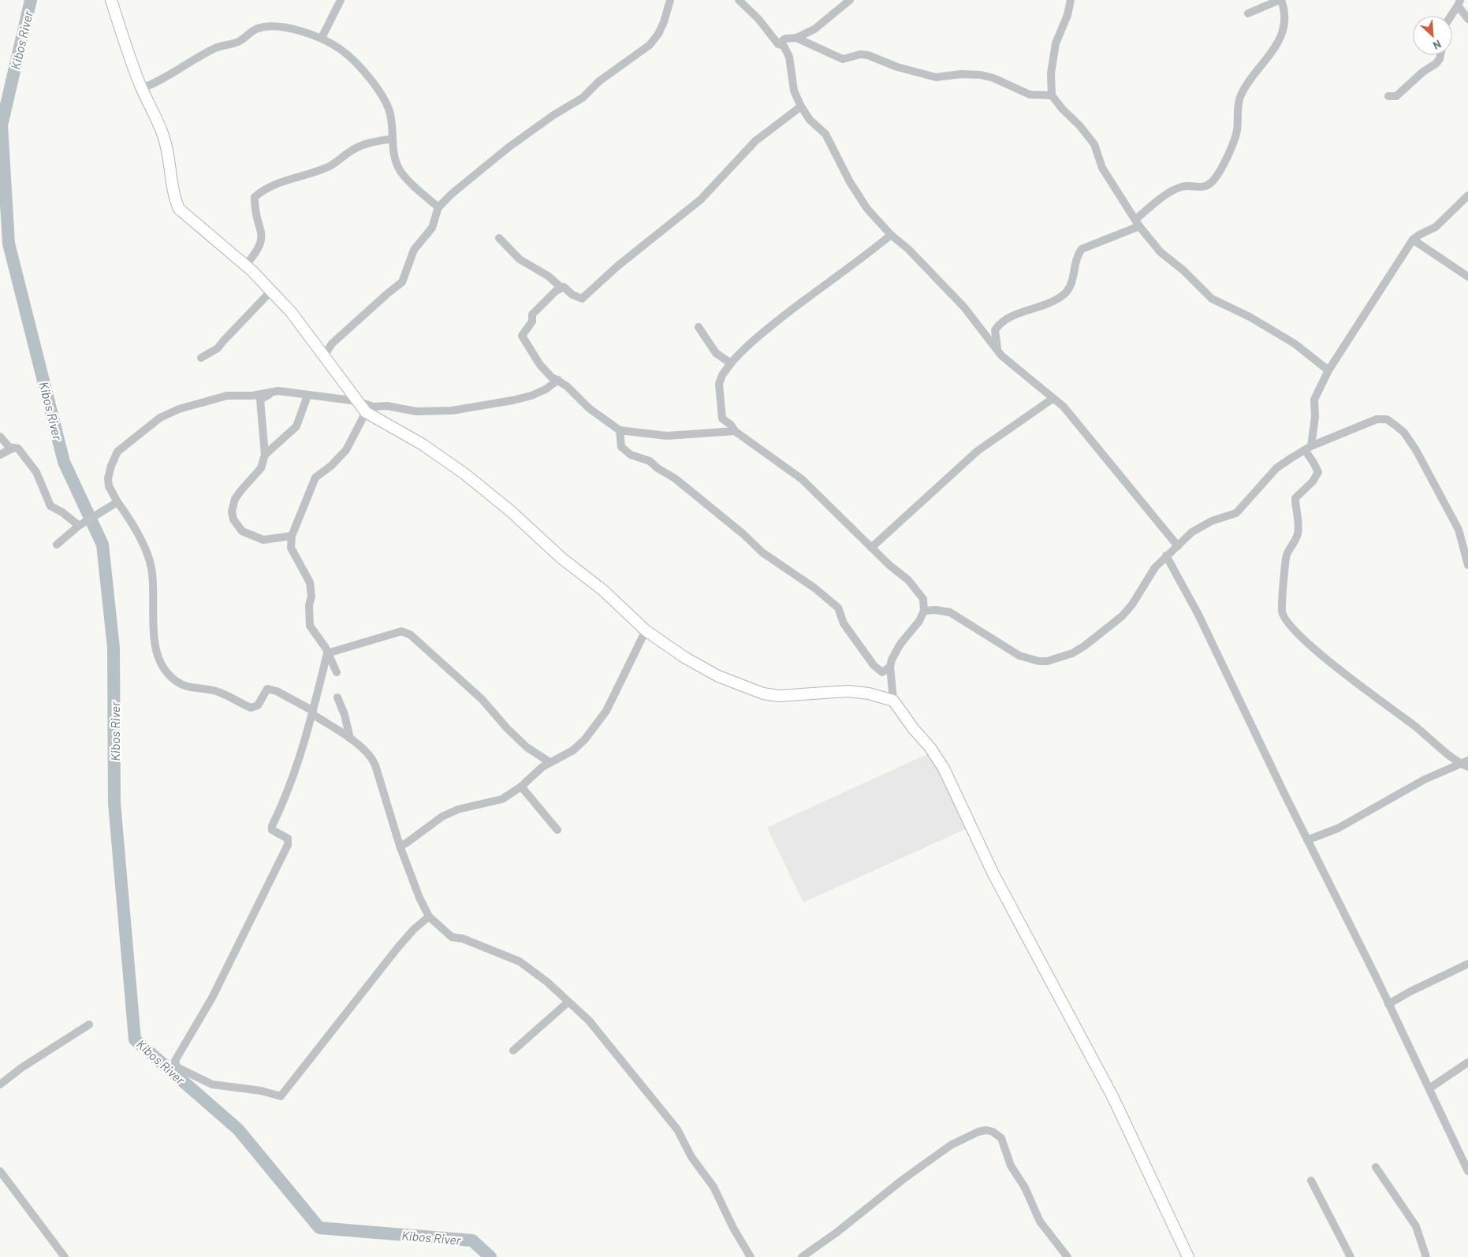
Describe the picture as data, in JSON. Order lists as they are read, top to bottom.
{
  "water": ["Kibos River"],
  "north": "bottom right"
}
